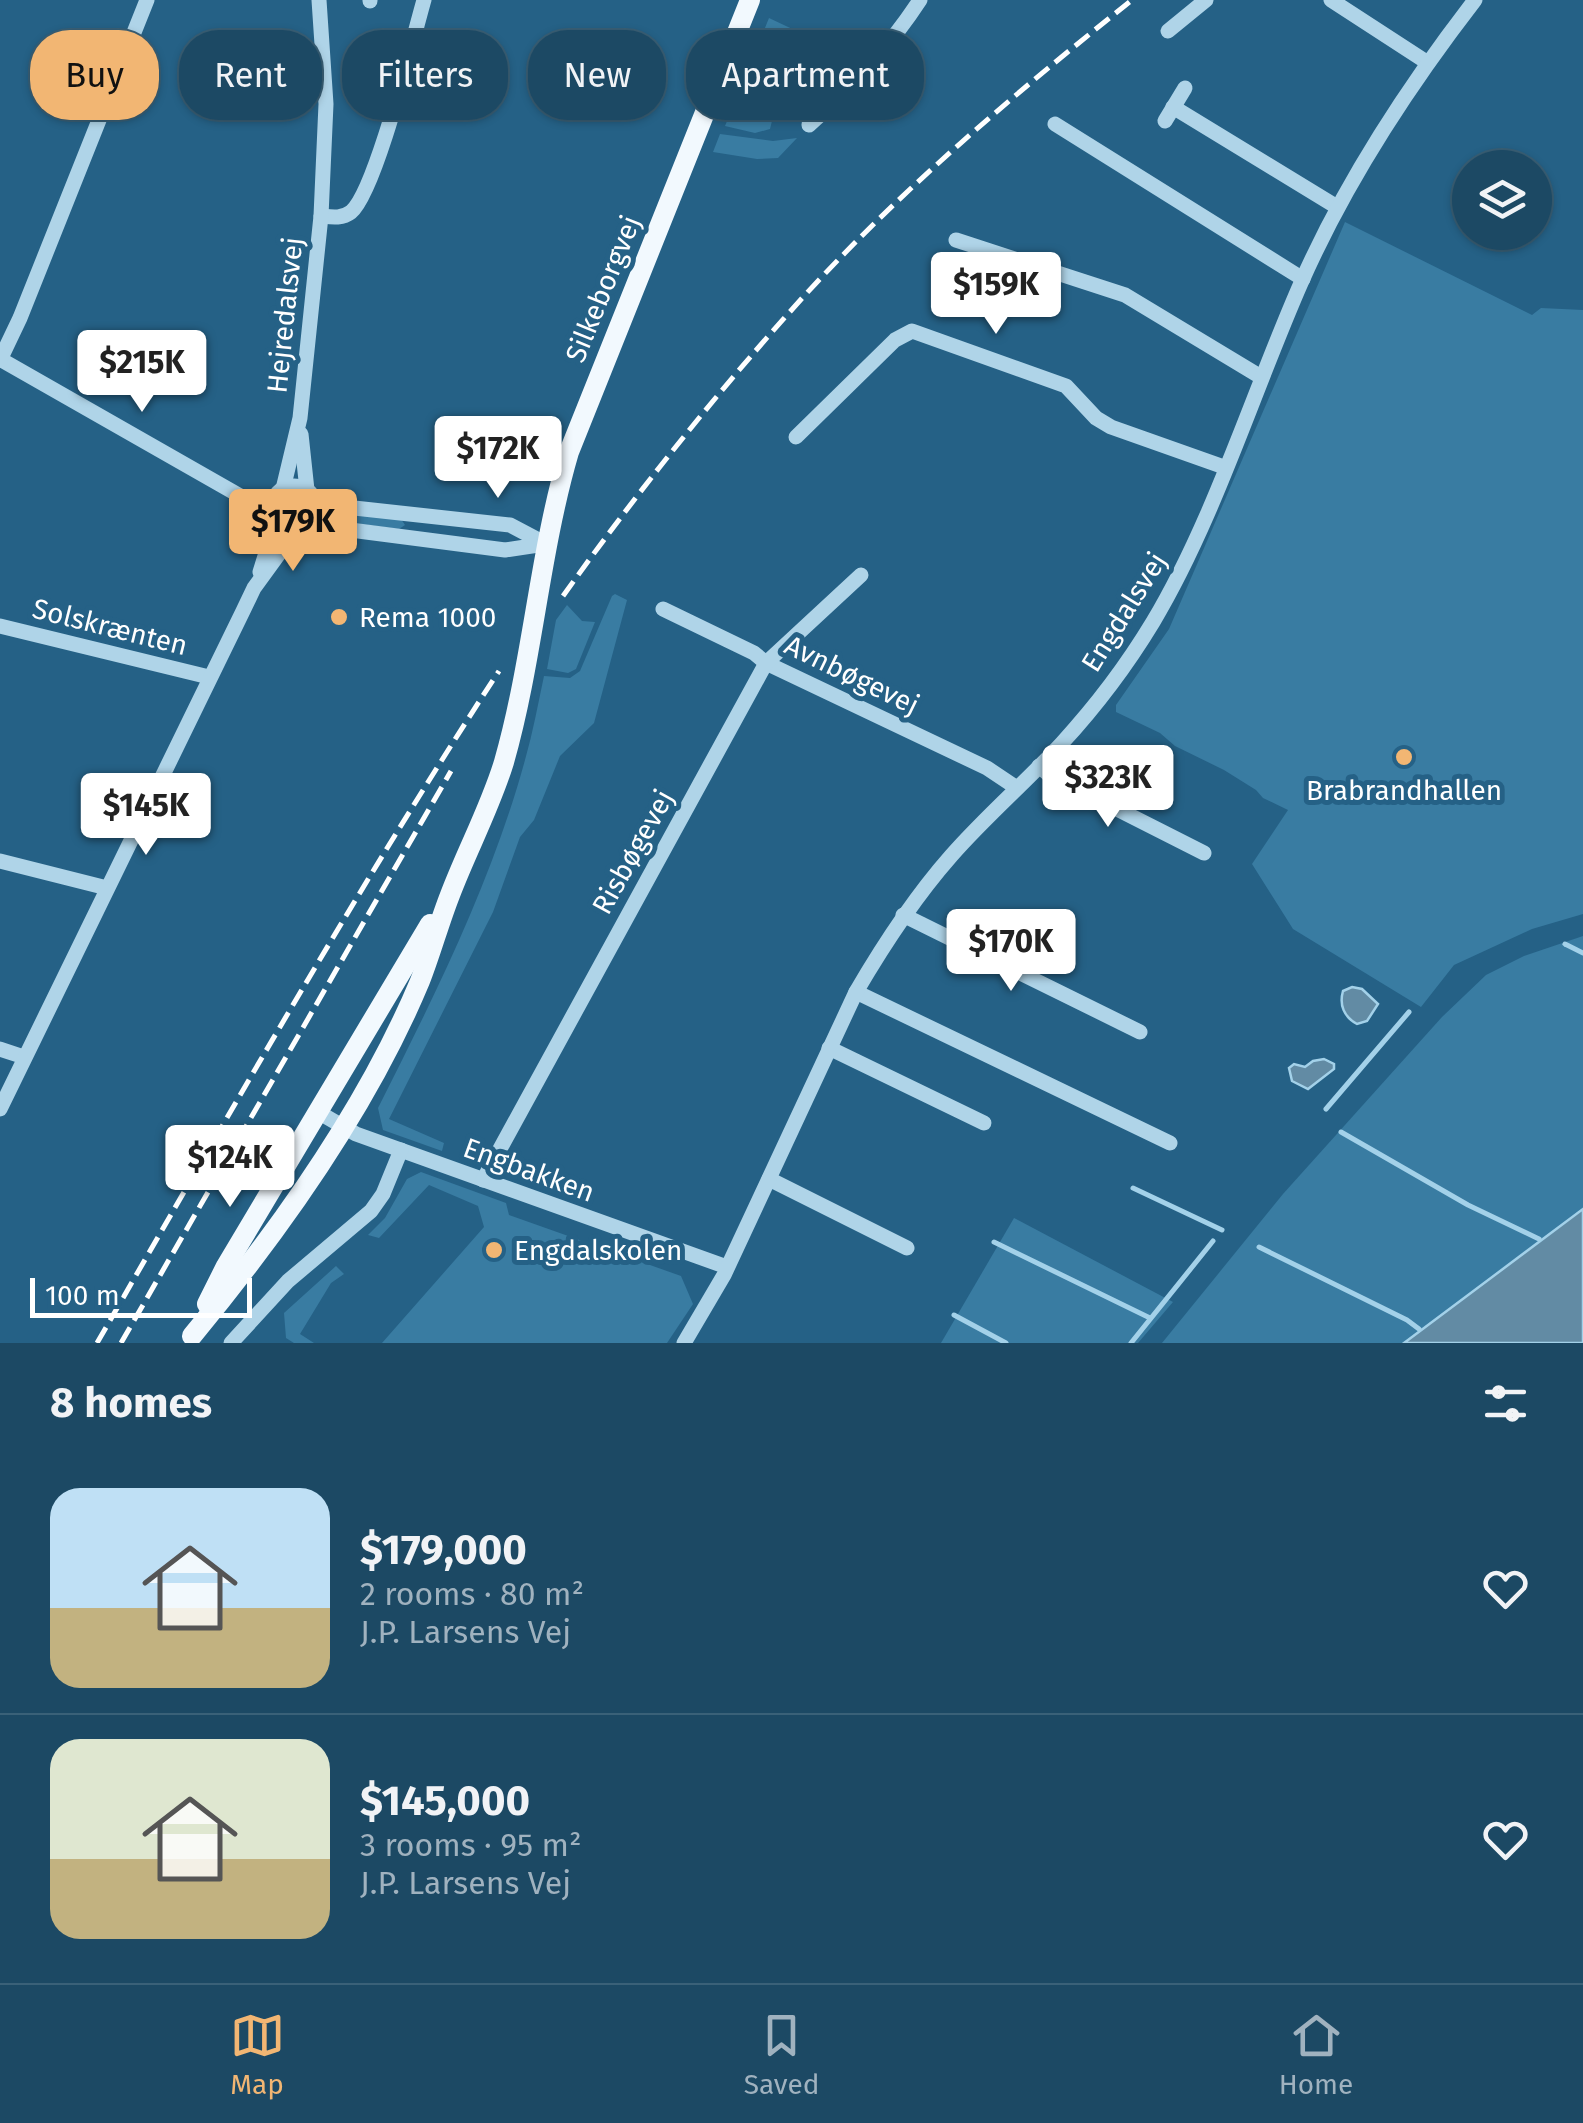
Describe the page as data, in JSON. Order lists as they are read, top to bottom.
{
  "streets": {
    "main road": ["Silkeborgvej"],
    "street": [
      "Hejredalsvej",
      "Engdalsvej",
      "Solskrænten",
      "Avnbøgevej",
      "Risbøgevej",
      "Engbakken"
    ]
  },
  "crossings": [
    ["Silkeborgvej", "Engbakken"],
    ["Engdalsvej", "Avnbøgevej"],
    ["Engdalsvej", "Engbakken"],
    ["Avnbøgevej", "Risbøgevej"],
    ["Risbøgevej", "Engbakken"]
  ],
  "places": ["Rema 1000", "Brabrandhallen", "Engdalskolen"],
  "scale_bar": "100 m",
  "page": {
    "chip": [
      "Buy",
      "Rent",
      "Filters",
      "New",
      "Apartment"
    ],
    "price": [
      "$159K",
      "$215K",
      "$172K",
      "$179K",
      "$323K",
      "$145K",
      "$170K",
      "$124K"
    ],
    "scale": "100 m",
    "heading": "8 homes",
    "list": [
      {
        "name": "$179,000",
        "note": "2 rooms · 80 m² · J.P. Larsens Vej"
      },
      {
        "name": "$145,000",
        "note": "3 rooms · 95 m² · J.P. Larsens Vej"
      }
    ],
    "tabs": ["Map", "Saved", "Home"]
  }
}
